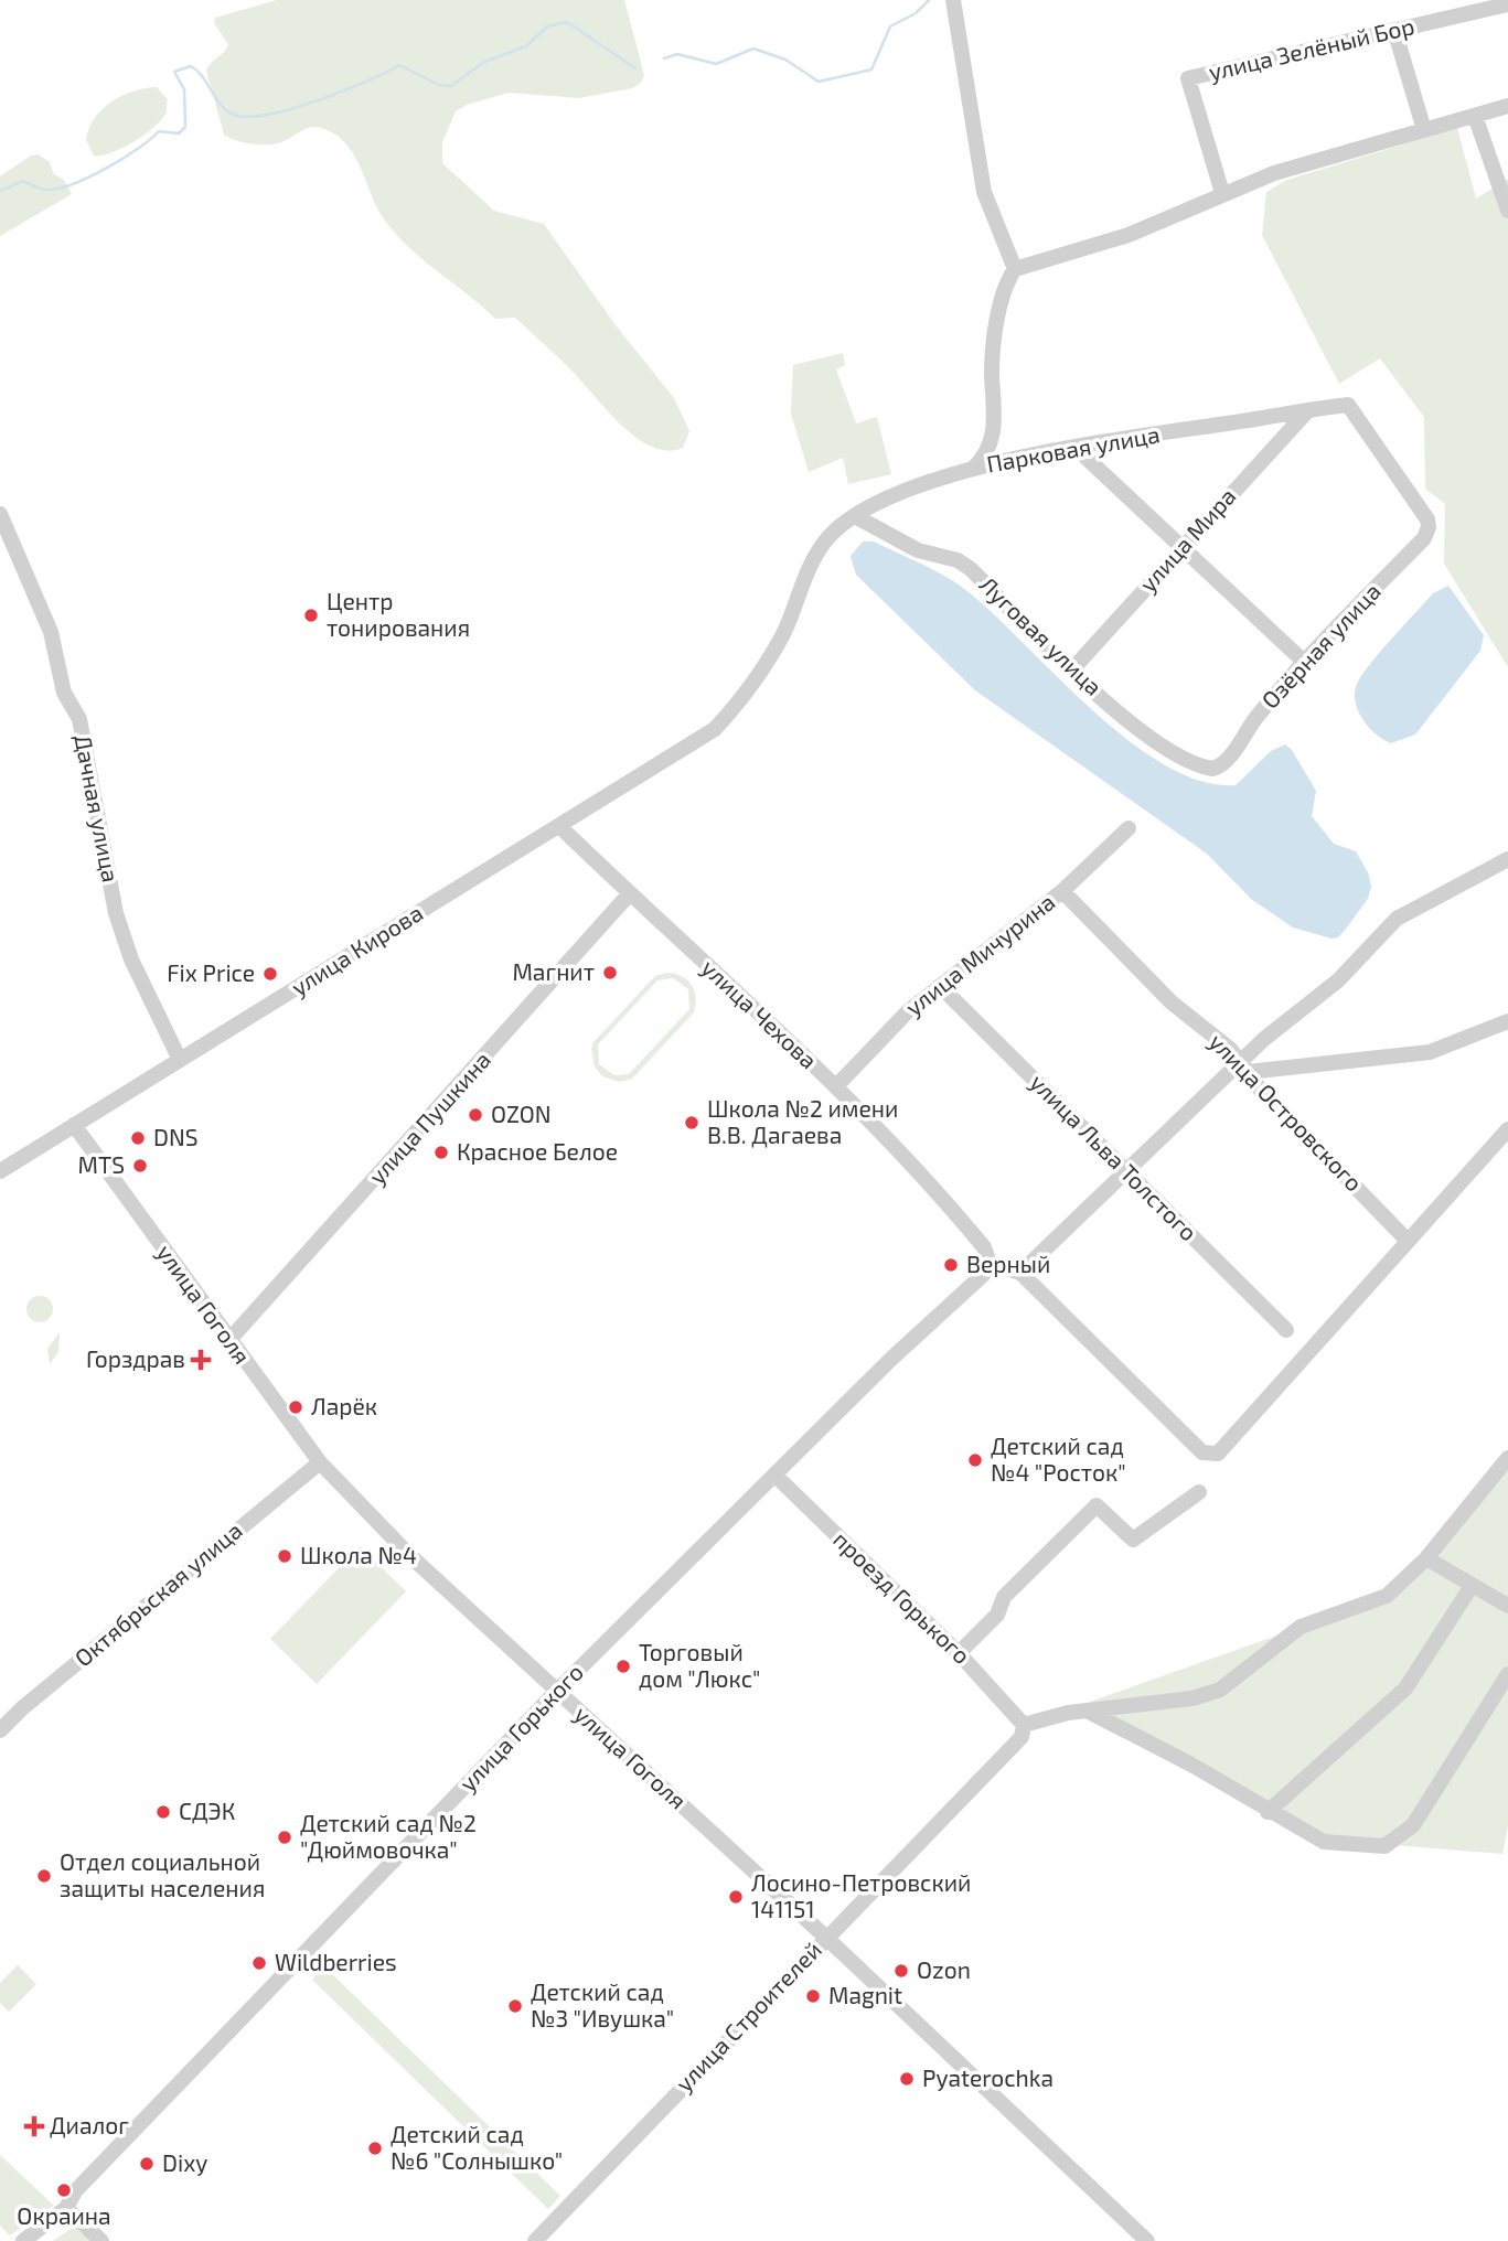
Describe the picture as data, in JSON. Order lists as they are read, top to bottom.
{
  "streets": {
    "street": [
      "улица Зелёный Бор",
      "Парковая улица",
      "улица Мира",
      "Луговая улица",
      "Озёрная улица",
      "Дачная улица",
      "улица Кирова",
      "улица Мичурина",
      "улица Чехова",
      "улица Островского",
      "улица Пушкина",
      "улица Льва Толстого",
      "улица Гоголя",
      "Октябрьская улица",
      "проезд Горького",
      "улица Горького",
      "улица Строителей"
    ]
  },
  "crossings": [
    ["Парковая улица", "улица Мира"],
    ["Парковая улица", "Луговая улица"],
    ["Парковая улица", "Озёрная улица"],
    ["Парковая улица", "улица Кирова"],
    ["улица Мира", "Луговая улица"],
    ["Луговая улица", "Озёрная улица"],
    ["Дачная улица", "улица Кирова"],
    ["улица Кирова", "улица Чехова"],
    ["улица Кирова", "улица Гоголя"],
    ["улица Мичурина", "улица Чехова"],
    ["улица Мичурина", "улица Островского"],
    ["улица Мичурина", "улица Льва Толстого"],
    ["улица Чехова", "улица Пушкина"],
    ["улица Чехова", "улица Горького"],
    ["улица Пушкина", "улица Гоголя"],
    ["улица Гоголя", "Октябрьская улица"],
    ["улица Гоголя", "улица Горького"],
    ["улица Гоголя", "улица Строителей"],
    ["проезд Горького", "улица Горького"],
    ["проезд Горького", "улица Строителей"]
  ],
  "places": {
    "other": [
      "Центр тонирования",
      "Магнит",
      "Fix Price",
      "OZON",
      "Школа №2 имени В.В. Дагаева",
      "DNS",
      "Красное Белое",
      "MTS",
      "Верный",
      "Ларёк",
      "Детский сад №4 \"Росток\"",
      "Школа №4",
      "Торговый дом \"Люкс\"",
      "СДЭК",
      "Детский сад №2 \"Дюймовочка\"",
      "Отдел социальной защиты населения",
      "Лосино-Петровский 141151",
      "Wildberries",
      "Ozon",
      "Magnit",
      "Детский сад №3 \"Ивушка\"",
      "Pyaterochka",
      "Детский сад №6 \"Солнышко\"",
      "Dixy",
      "Окраина"
    ],
    "health": ["Горздрав", "Диалог"]
  }
}
